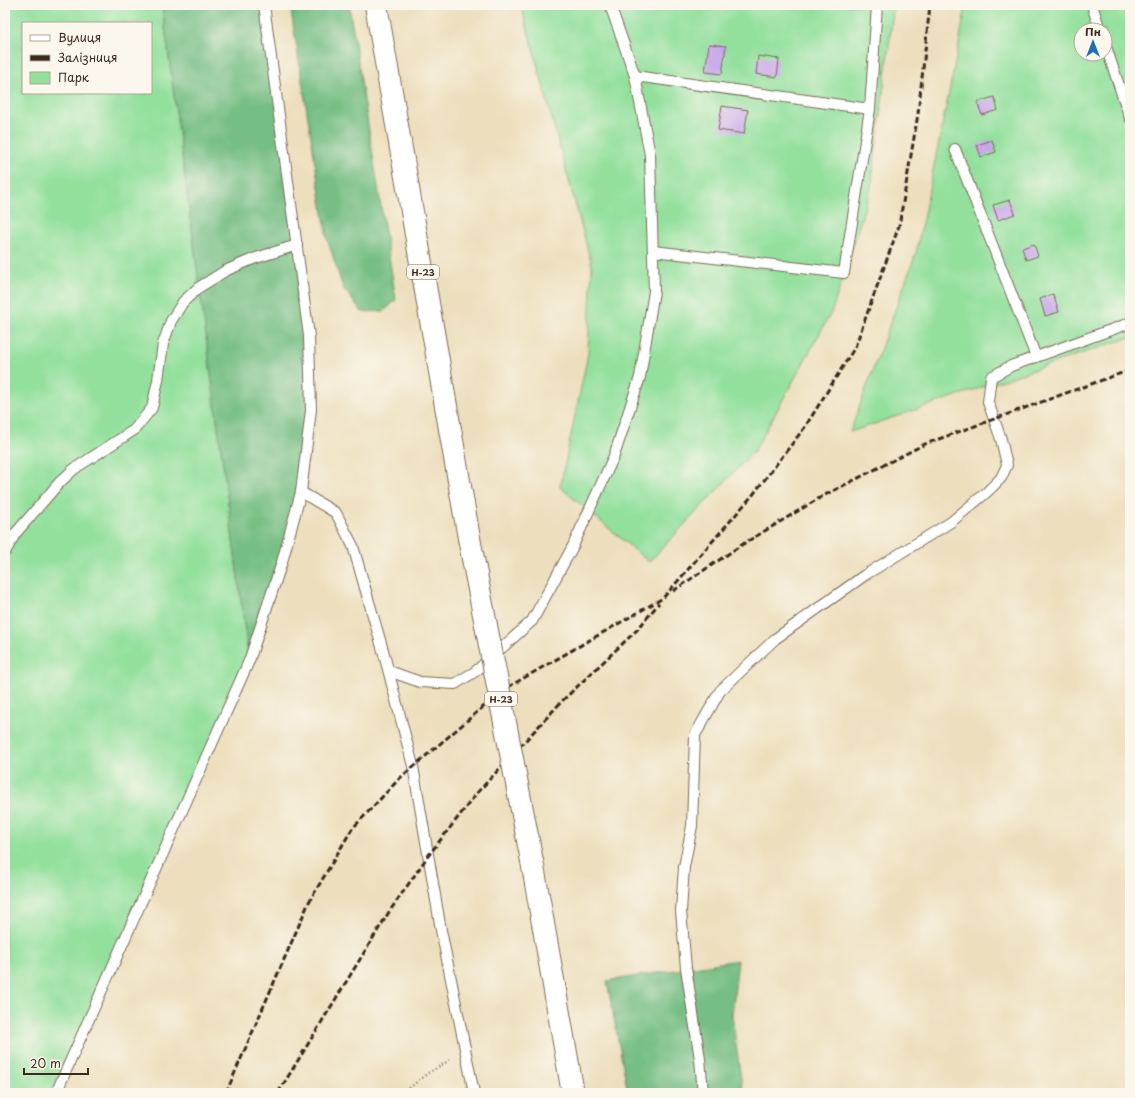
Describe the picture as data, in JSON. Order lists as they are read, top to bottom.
{
  "streets": {
    "main road": ["Н-23"]
  },
  "legend": ["Вулиця", "Залізниця", "Парк"],
  "scale_bar": "20 m",
  "north": "top"
}
